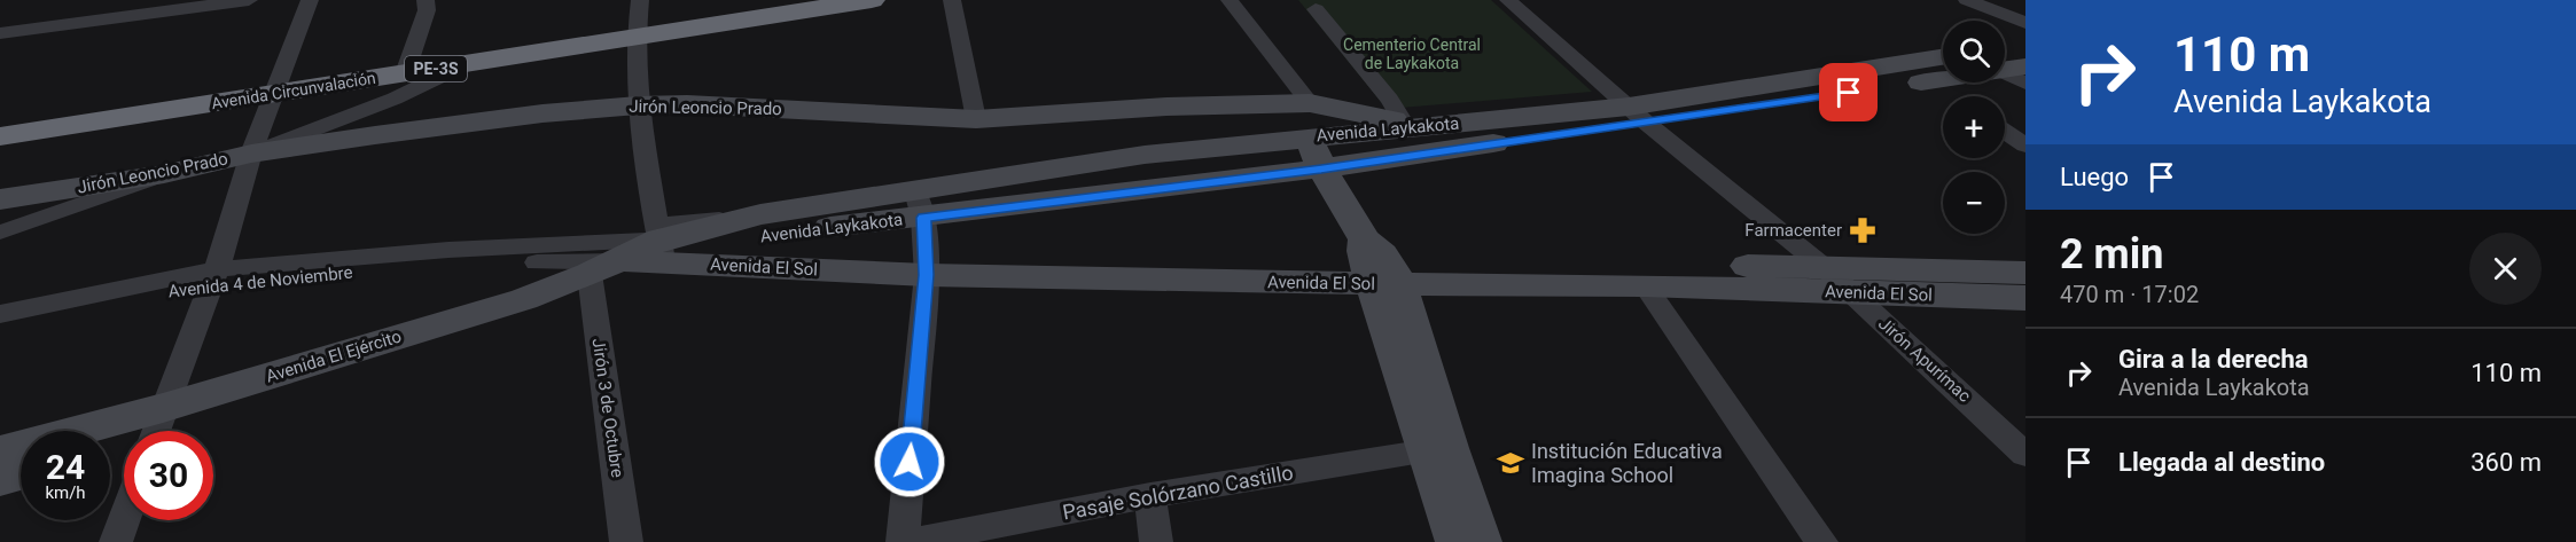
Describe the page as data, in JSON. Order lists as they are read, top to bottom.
{
  "streets": {
    "highway": ["PE-3S", "Avenida Circunvalación"],
    "street": [
      "Jirón Leoncio Prado",
      "Avenida Laykakota",
      "Avenida El Sol",
      "Avenida 4 de Noviembre",
      "Avenida El Ejército",
      "Jirón Apurímac",
      "Jirón 3 de Octubre",
      "Pasaje Solórzano Castillo"
    ]
  },
  "crossings": [
    ["Jirón Leoncio Prado", "Avenida Laykakota"],
    ["Avenida Laykakota", "Avenida El Sol"],
    ["Avenida Laykakota", "Avenida 4 de Noviembre"],
    ["Avenida Laykakota", "Avenida El Ejército"],
    ["Avenida Laykakota", "Jirón Apurímac"],
    ["Avenida El Sol", "Avenida 4 de Noviembre"],
    ["Avenida El Sol", "Avenida El Ejército"],
    ["Avenida El Sol", "Jirón Apurímac"],
    ["Avenida 4 de Noviembre", "Avenida El Ejército"],
    ["Avenida El Ejército", "Jirón 3 de Octubre"]
  ],
  "parks": ["Cementerio Central de Laykakota"],
  "places": {
    "pharmacy": ["Farmacenter"],
    "school or university": ["Institución Educativa Imagina School"]
  },
  "page": {
    "turn": ["110 m", "Avenida Laykakota"],
    "map_buttons": ["+", "−"],
    "then": "Luego",
    "heading": ["2 min", "470 m · 17:02"],
    "list": [
      {
        "name": "Gira a la derecha",
        "note": "Avenida Laykakota",
        "value": "110 m"
      },
      {
        "name": "Llegada al destino",
        "value": "360 m"
      }
    ],
    "speed": "24 km/h",
    "limit": "30"
  }
}
